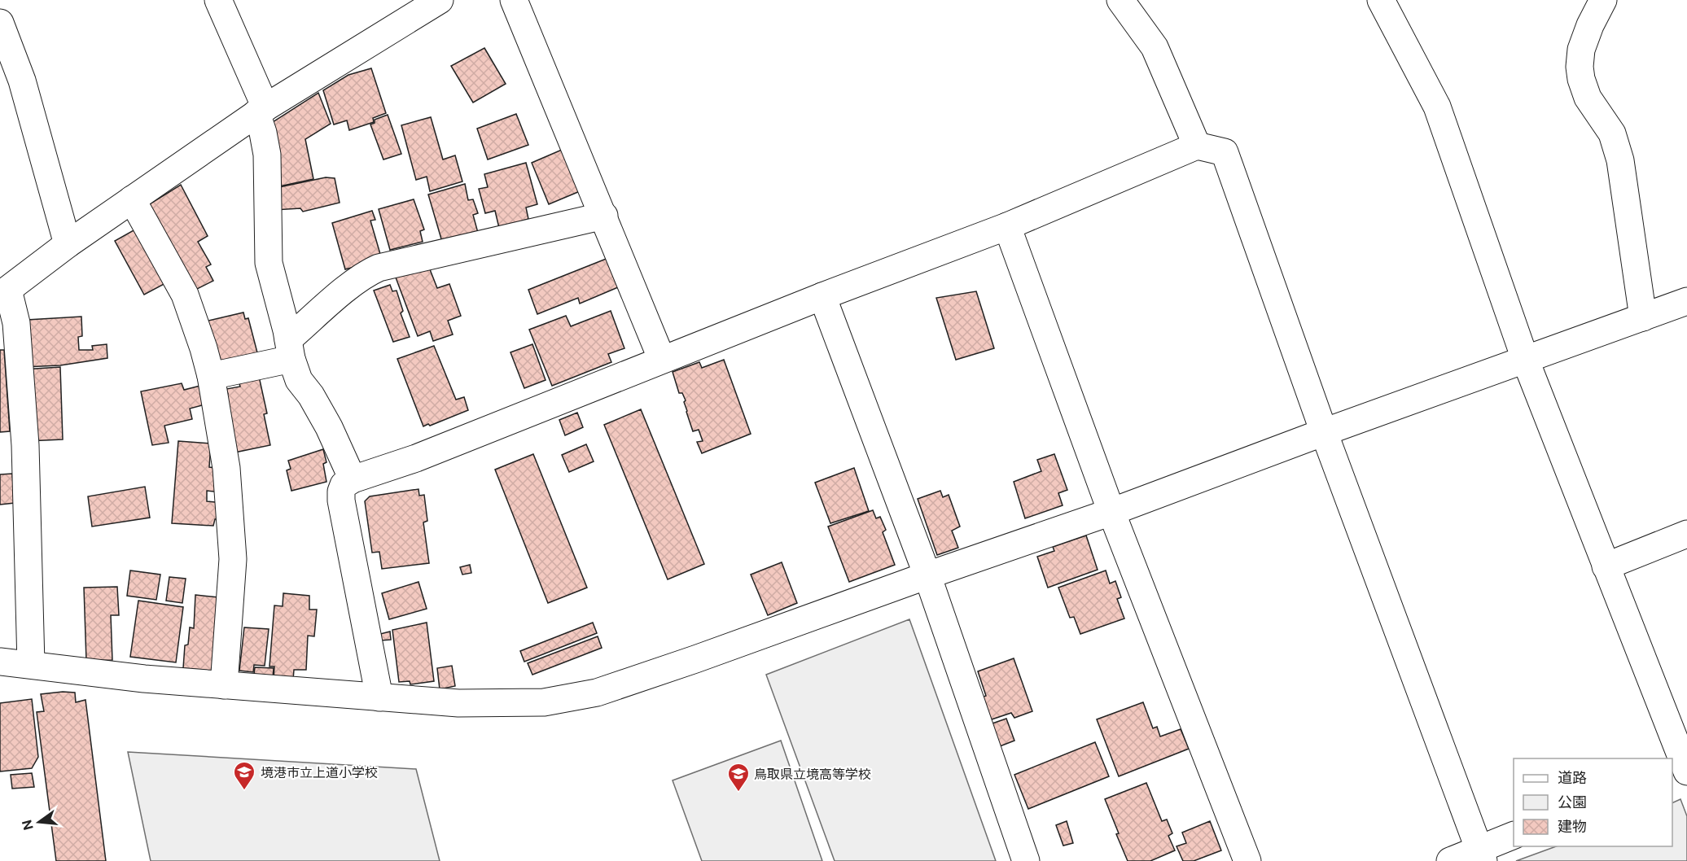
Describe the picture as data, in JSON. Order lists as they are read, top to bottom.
{
  "places": {
    "school or university": ["境港市立上道小学校", "鳥取県立境高等学校"]
  },
  "legend": ["道路", "公園", "建物"],
  "north": "left"
}
